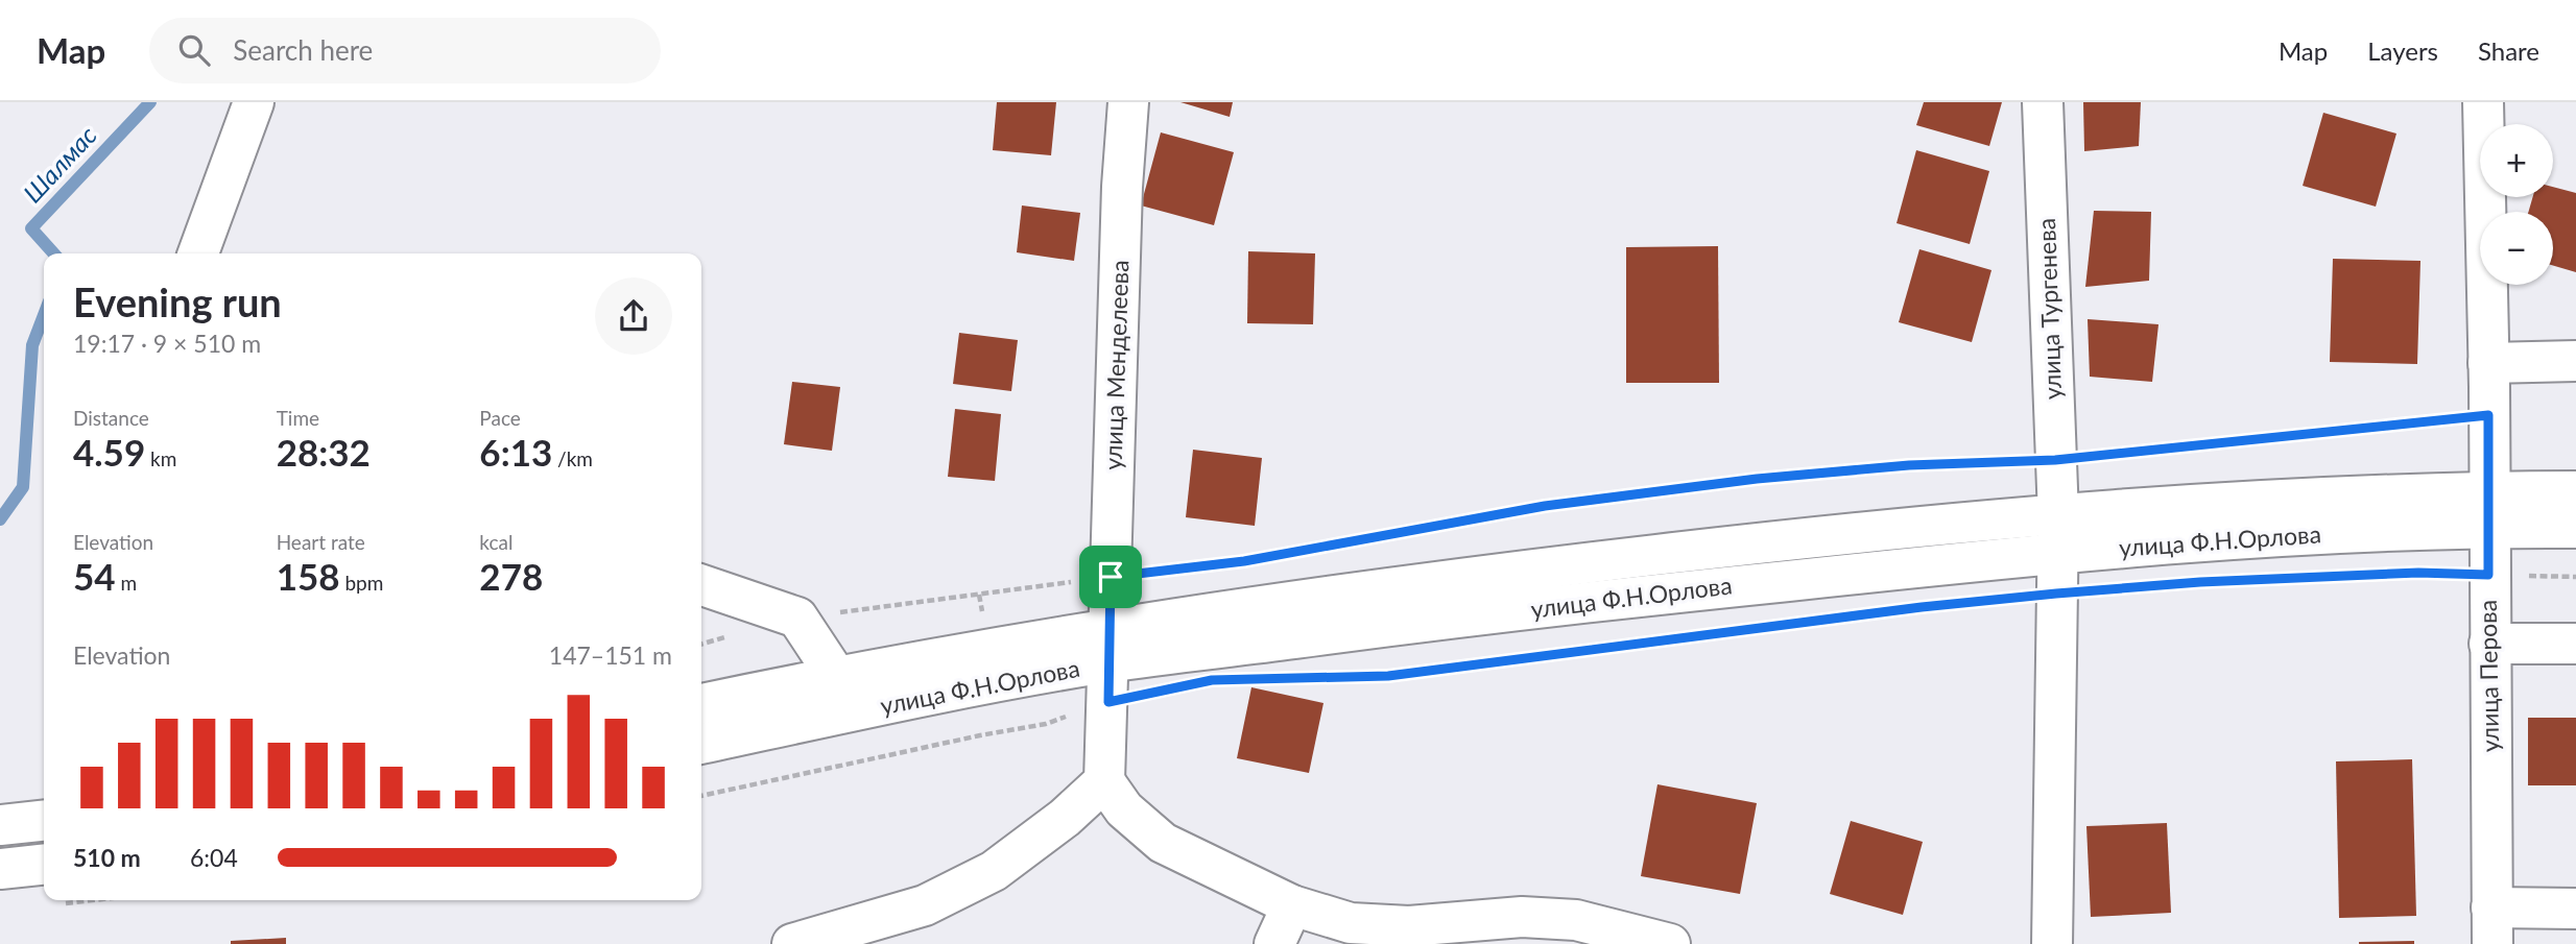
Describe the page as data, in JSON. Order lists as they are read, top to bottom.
{
  "streets": {
    "street": [
      "улица Тургенева",
      "улица Менделеева",
      "улица Ф.Н.Орлова",
      "улица Перова"
    ]
  },
  "crossings": [
    ["улица Тургенева", "улица Ф.Н.Орлова"],
    ["улица Менделеева", "улица Ф.Н.Орлова"],
    ["улица Ф.Н.Орлова", "улица Перова"]
  ],
  "water": ["Шалмас"],
  "page": {
    "header": "Map",
    "search": "Search here",
    "nav": ["Map", "Layers", "Share"],
    "map_buttons": ["+", "−"],
    "heading": ["Evening run", "19:17 · 9 × 510 m"],
    "stats": [
      ["Distance", "4.59 km"],
      ["Time", "28:32"],
      ["Pace", "6:13 /km"],
      ["Elevation", "54 m"],
      ["Heart rate", "158 bpm"],
      ["kcal", "278"]
    ],
    "chart": ["Elevation", "147–151 m"],
    "list": [
      {
        "name": "510 m",
        "note": "6:04"
      }
    ]
  }
}
